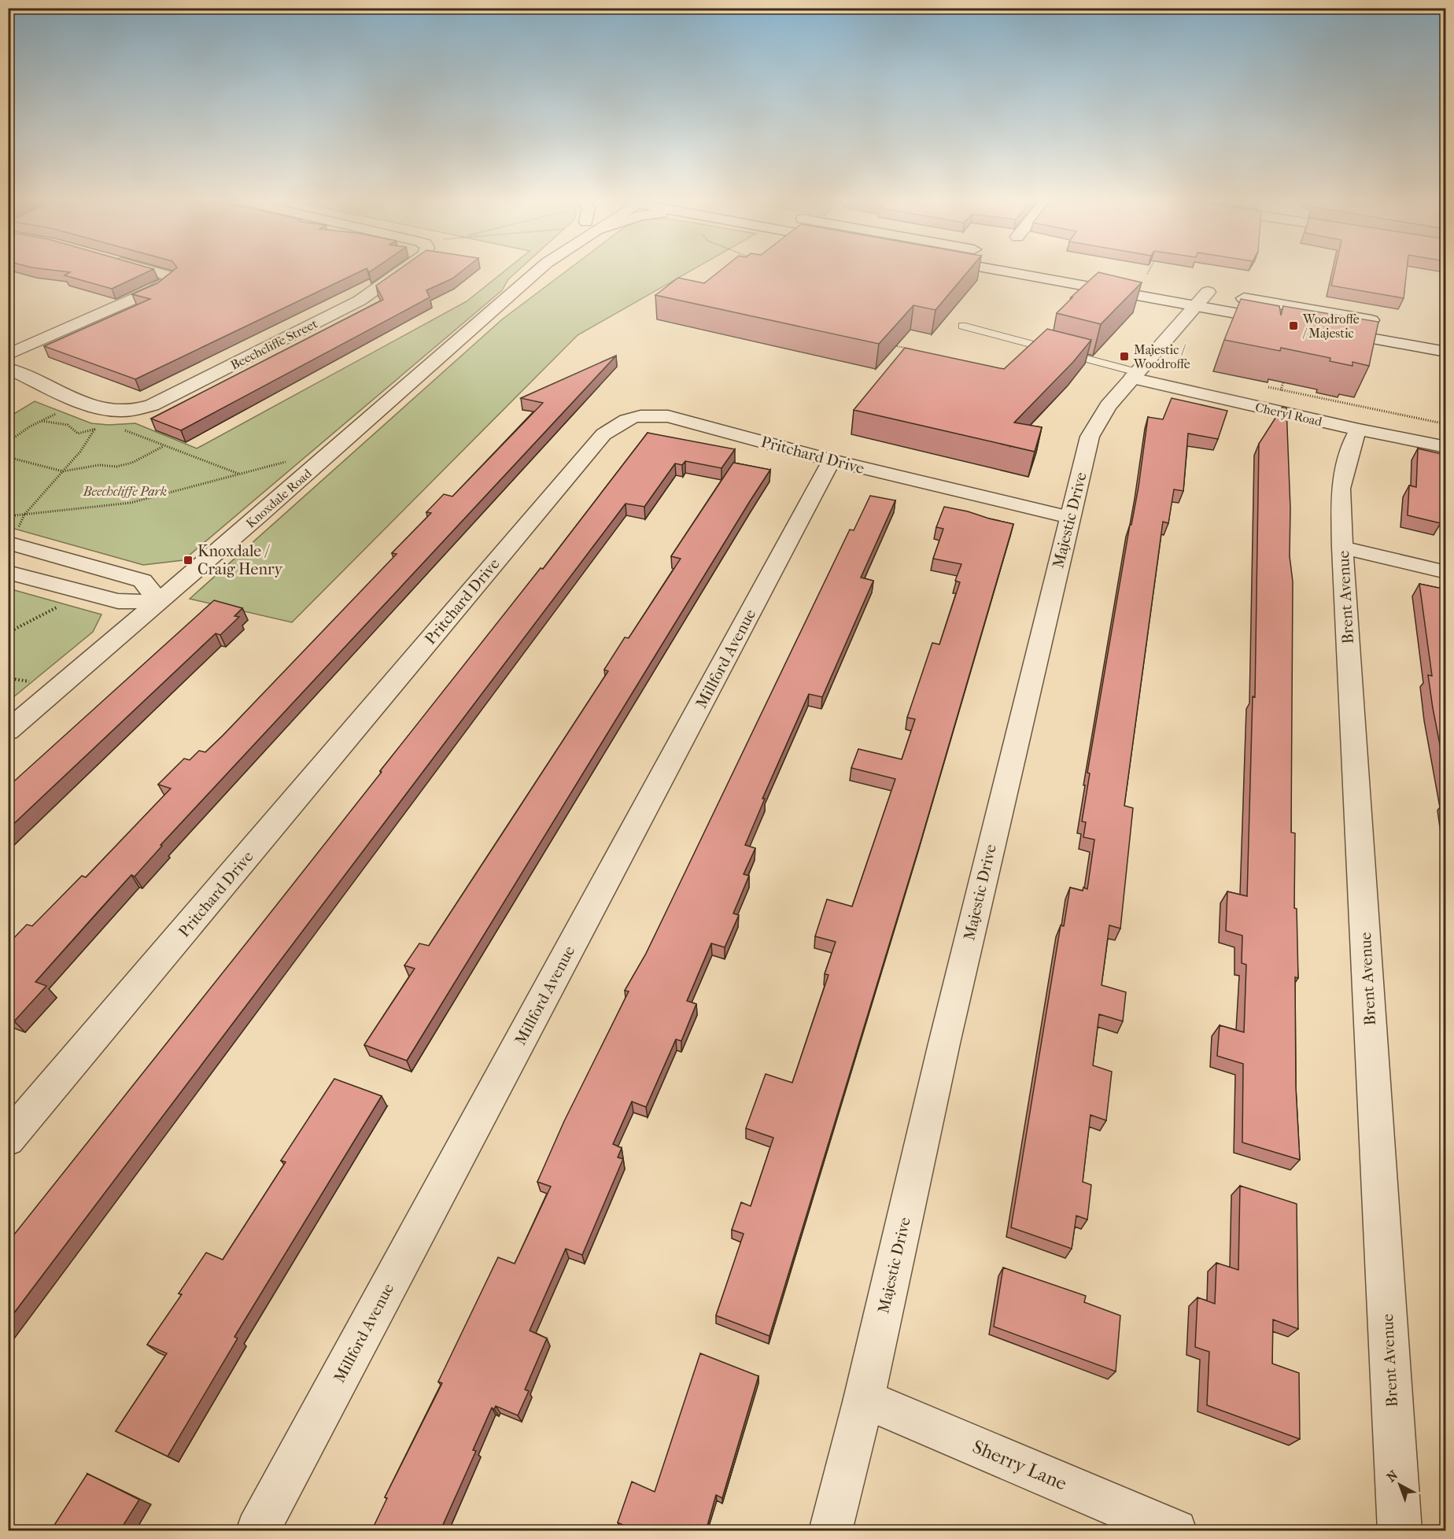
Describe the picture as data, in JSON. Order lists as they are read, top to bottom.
{
  "streets": {
    "street": [
      "Beechcliffe Street",
      "Cheryl Road",
      "Pritchard Drive",
      "Knoxdale Road",
      "Majestic Drive",
      "Brent Avenue",
      "Millford Avenue",
      "Sherry Lane"
    ]
  },
  "crossings": [
    ["Cheryl Road", "Majestic Drive"],
    ["Cheryl Road", "Brent Avenue"],
    ["Pritchard Drive", "Majestic Drive"],
    ["Pritchard Drive", "Millford Avenue"],
    ["Majestic Drive", "Sherry Lane"]
  ],
  "parks": ["Beechcliffe Park"],
  "places": {
    "transit": ["Woodroffe / Majestic", "Majestic / Woodroffe", "Knoxdale / Craig Henry"]
  },
  "north": "top left"
}
